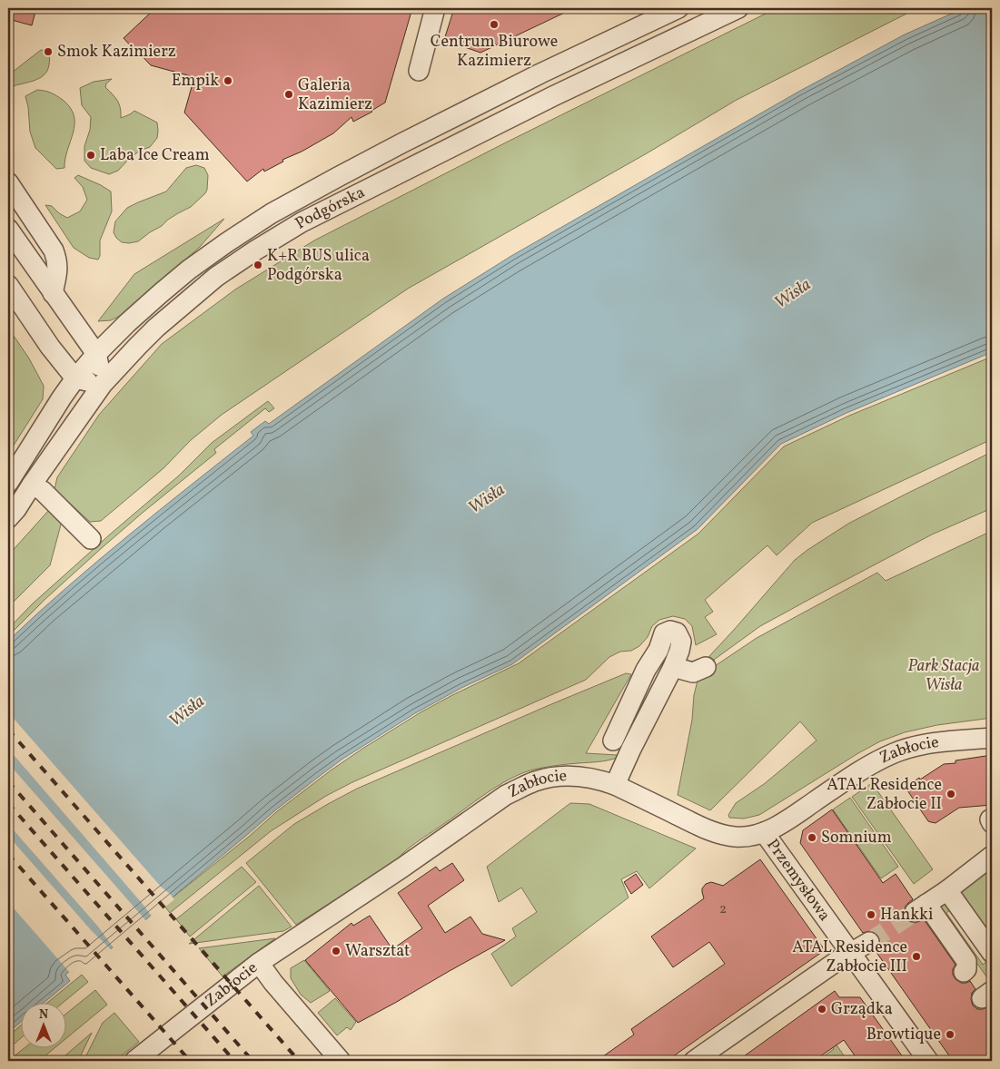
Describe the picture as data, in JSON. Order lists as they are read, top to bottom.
{
  "streets": {
    "street": ["Podgórska", "Zabłocie", "Przemysłowa"]
  },
  "crossings": [
    ["Zabłocie", "Przemysłowa"]
  ],
  "water": ["Wisła"],
  "parks": ["Park Stacja Wisła"],
  "places": [
    "Centrum Biurowe Kazimierz",
    "Smok Kazimierz",
    "Empik",
    "Galeria Kazimierz",
    "Laba Ice Cream",
    "K+R BUS ulica Podgórska",
    "ATAL Residence Zabłocie II",
    "Somnium",
    "Hankki",
    "Warsztat",
    "ATAL Residence Zabłocie III",
    "Grządka",
    "Browtique"
  ],
  "house_numbers": ["2"],
  "north": "top"
}
